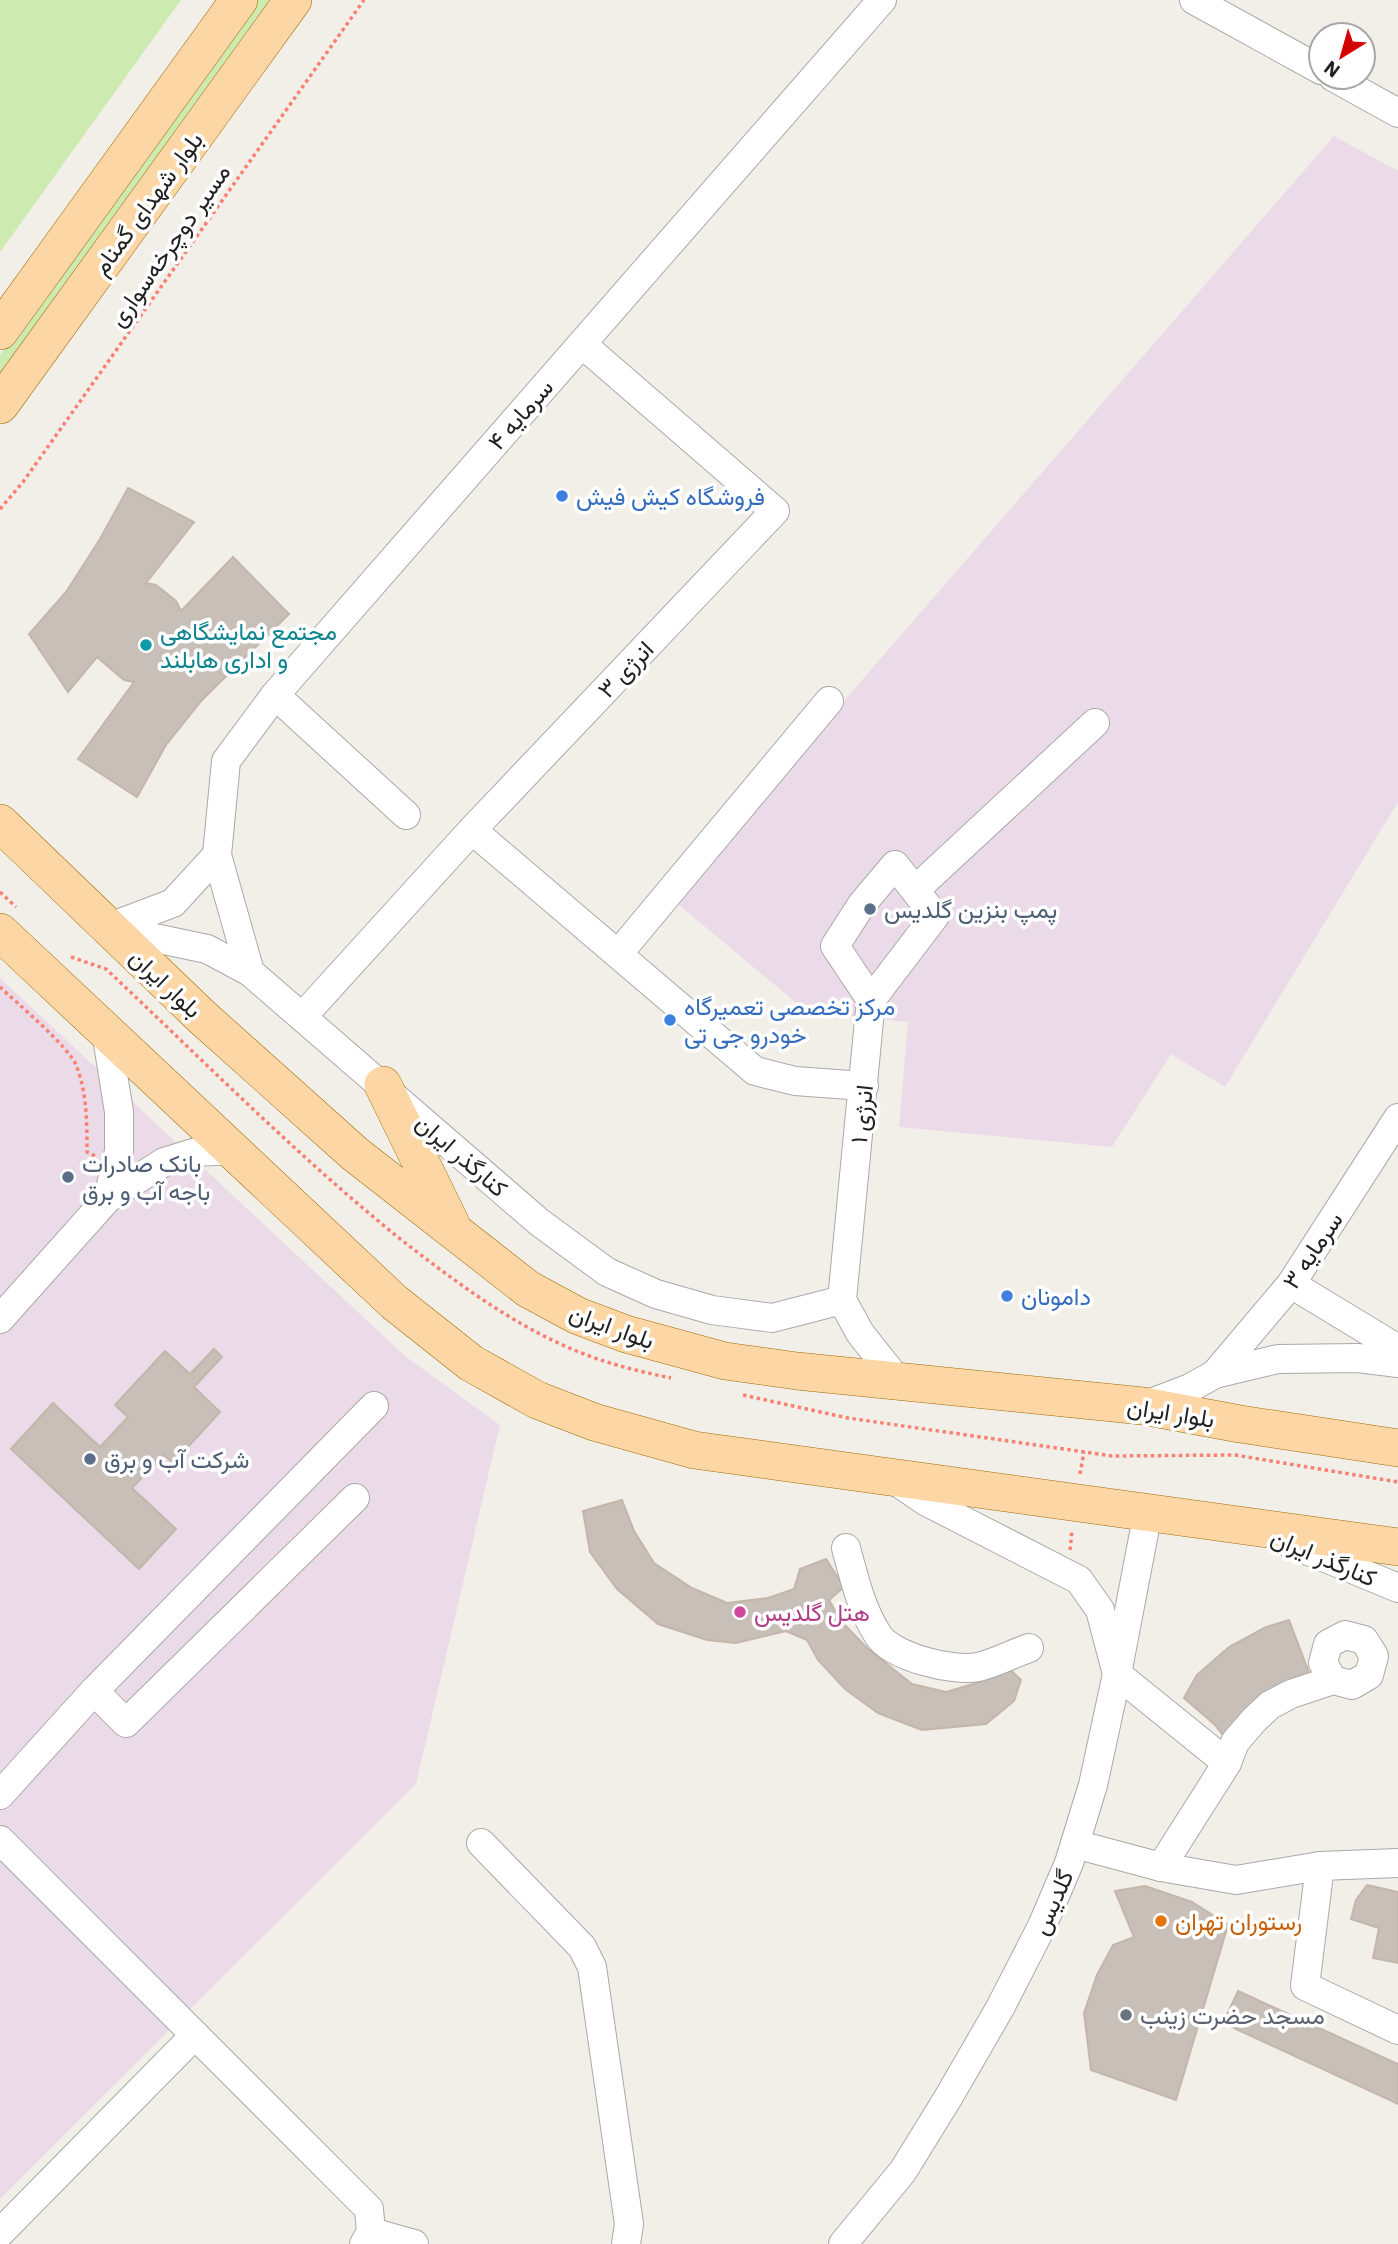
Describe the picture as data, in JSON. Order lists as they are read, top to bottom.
{
  "streets": {
    "main road": ["بلوار شهدای گمنام", "بلوار ایران"],
    "street": [
      "سرمایه ۴",
      "انرژی ۳",
      "انرژی ۱",
      "کنارگذر ایران",
      "سرمایه ۳",
      "گلدیس"
    ],
    "path": ["مسیر دوچرخه‌سواری"]
  },
  "crossings": [
    ["سرمایه ۴", "انرژی ۳"],
    ["انرژی ۳", "کنارگذر ایران"],
    ["بلوار ایران", "کنارگذر ایران"],
    ["انرژی ۱", "کنارگذر ایران"]
  ],
  "places": [
    "فروشگاه کیش فیش",
    "مجتمع نمایشگاهی و اداری هابلند",
    "پمپ بنزین گلدیس",
    "مرکز تخصصی تعمیرگاه خودرو جی تی",
    "بانک صادرات باجه آب و برق",
    "دامونان",
    "شرکت آب و برق",
    "هتل گلدیس",
    "رستوران تهران",
    "مسجد حضرت زینب"
  ],
  "north": "bottom left"
}
